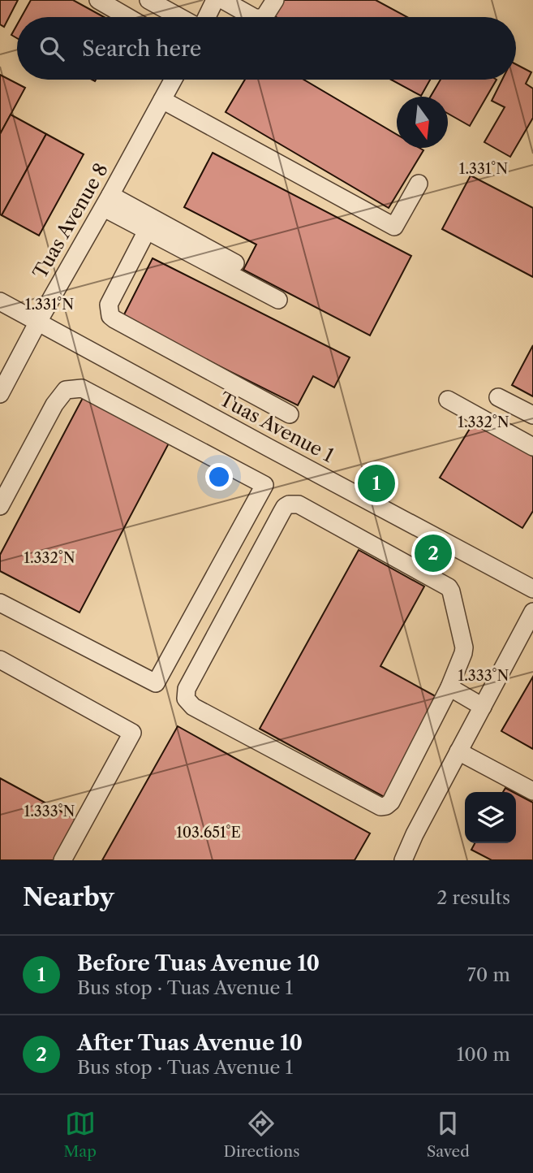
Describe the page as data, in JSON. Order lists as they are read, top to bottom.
{
  "streets": {
    "street": ["Tuas Avenue 8", "Tuas Avenue 1"]
  },
  "crossings": [
    ["Tuas Avenue 8", "Tuas Avenue 1"]
  ],
  "north": "bottom",
  "page": {
    "search": "Search here",
    "pins": ["1", "2"],
    "heading": ["Nearby", "2 results"],
    "list": [
      {
        "mark": "1",
        "name": "Before Tuas Avenue 10",
        "note": "Bus stop · Tuas Avenue 1",
        "value": "70 m"
      },
      {
        "mark": "2",
        "name": "After Tuas Avenue 10",
        "note": "Bus stop · Tuas Avenue 1",
        "value": "100 m"
      }
    ],
    "nav": ["Map", "Directions", "Saved"]
  },
  "coordinates": [
    "1.331°N",
    "1.332°N",
    "1.333°N",
    "103.651°E"
  ]
}
